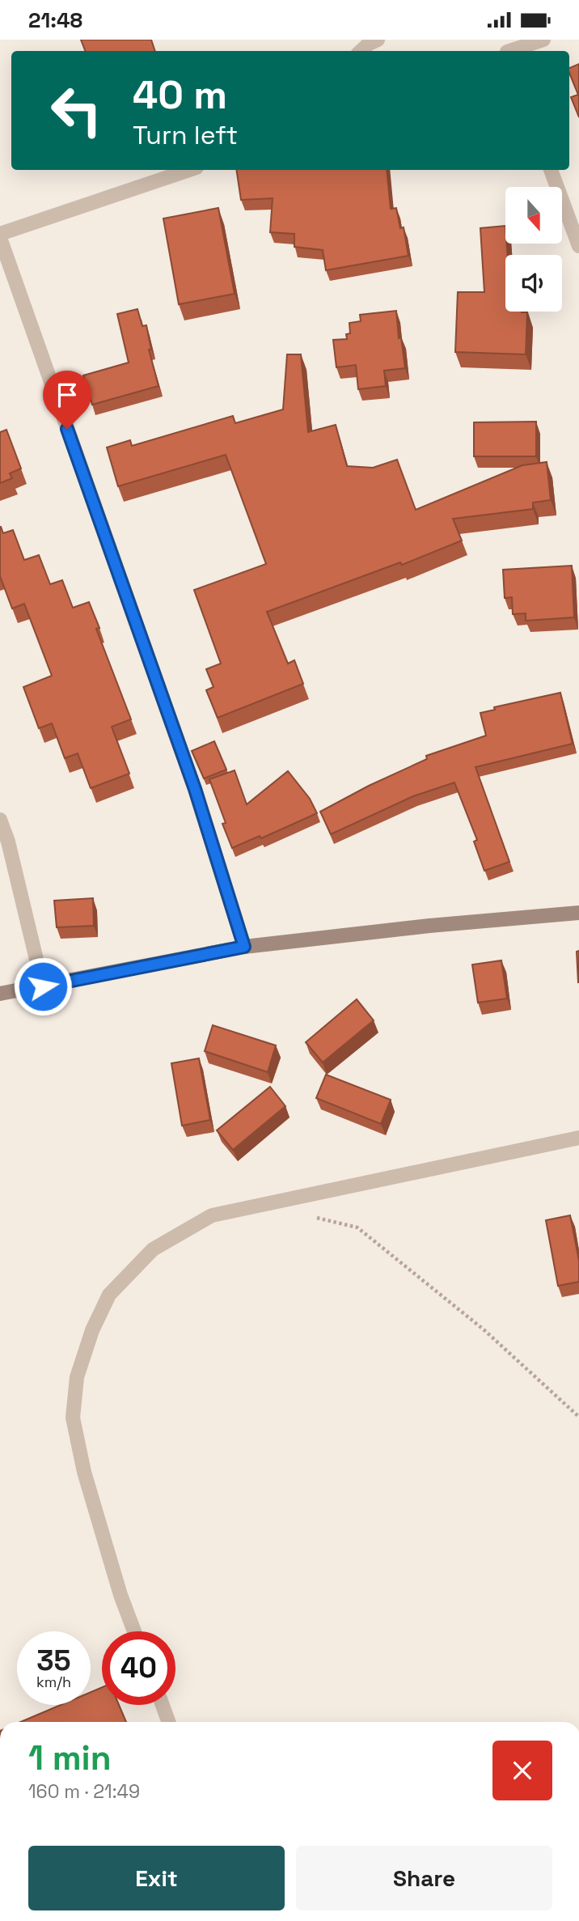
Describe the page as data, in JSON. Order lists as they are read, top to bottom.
{
  "north": "bottom",
  "page": {
    "status": "21:48",
    "turn": ["40 m", "Turn left"],
    "speed": "35 km/h",
    "limit": "40",
    "heading": ["1 min", "160 m · 21:49"],
    "buttons": ["Exit", "Share"]
  }
}
